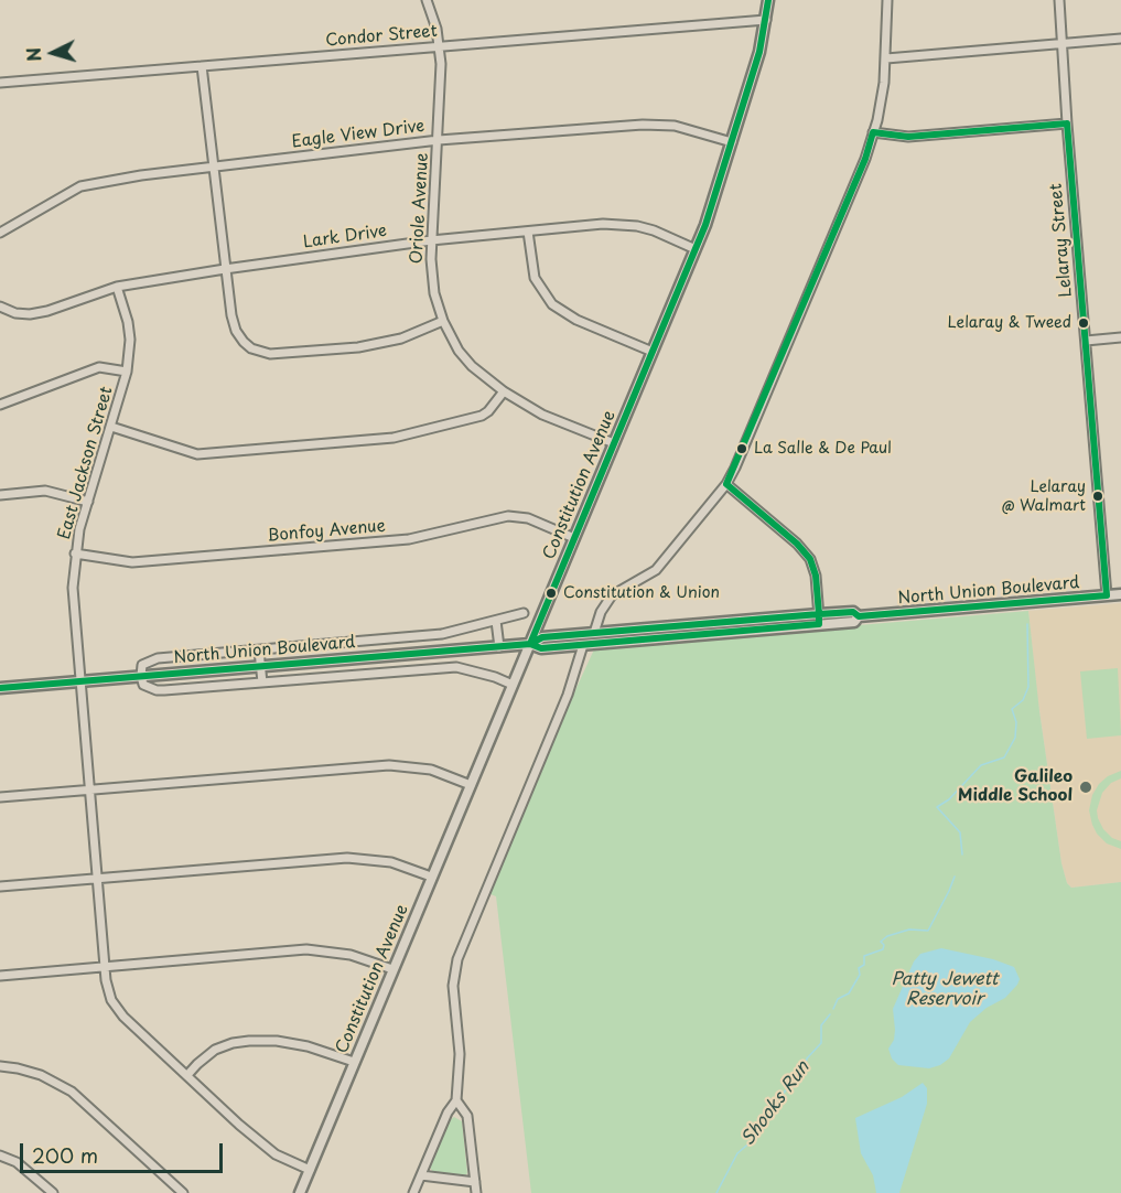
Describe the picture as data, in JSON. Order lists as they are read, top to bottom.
{
  "streets": {
    "main road": ["Constitution Avenue", "North Union Boulevard"],
    "street": [
      "Condor Street",
      "Eagle View Drive",
      "Oriole Avenue",
      "Lark Drive",
      "Lelaray Street",
      "East Jackson Street",
      "Bonfoy Avenue"
    ]
  },
  "crossings": [
    ["Condor Street", "Oriole Avenue"],
    ["Condor Street", "Constitution Avenue"],
    ["Eagle View Drive", "Oriole Avenue"],
    ["Eagle View Drive", "Constitution Avenue"],
    ["Oriole Avenue", "Lark Drive"],
    ["Oriole Avenue", "Constitution Avenue"],
    ["Lark Drive", "East Jackson Street"],
    ["Lark Drive", "Constitution Avenue"],
    ["Lelaray Street", "North Union Boulevard"],
    ["East Jackson Street", "Constitution Avenue"],
    ["East Jackson Street", "Bonfoy Avenue"],
    ["East Jackson Street", "North Union Boulevard"],
    ["Constitution Avenue", "Bonfoy Avenue"],
    ["Constitution Avenue", "North Union Boulevard"]
  ],
  "water": ["Patty Jewett Reservoir", "Shooks Run"],
  "places": [
    "Lelaray & Tweed",
    "La Salle & De Paul",
    "Lelaray @ Walmart",
    "Constitution & Union",
    "Galileo Middle School"
  ],
  "scale_bar": "200 m",
  "north": "left"
}
